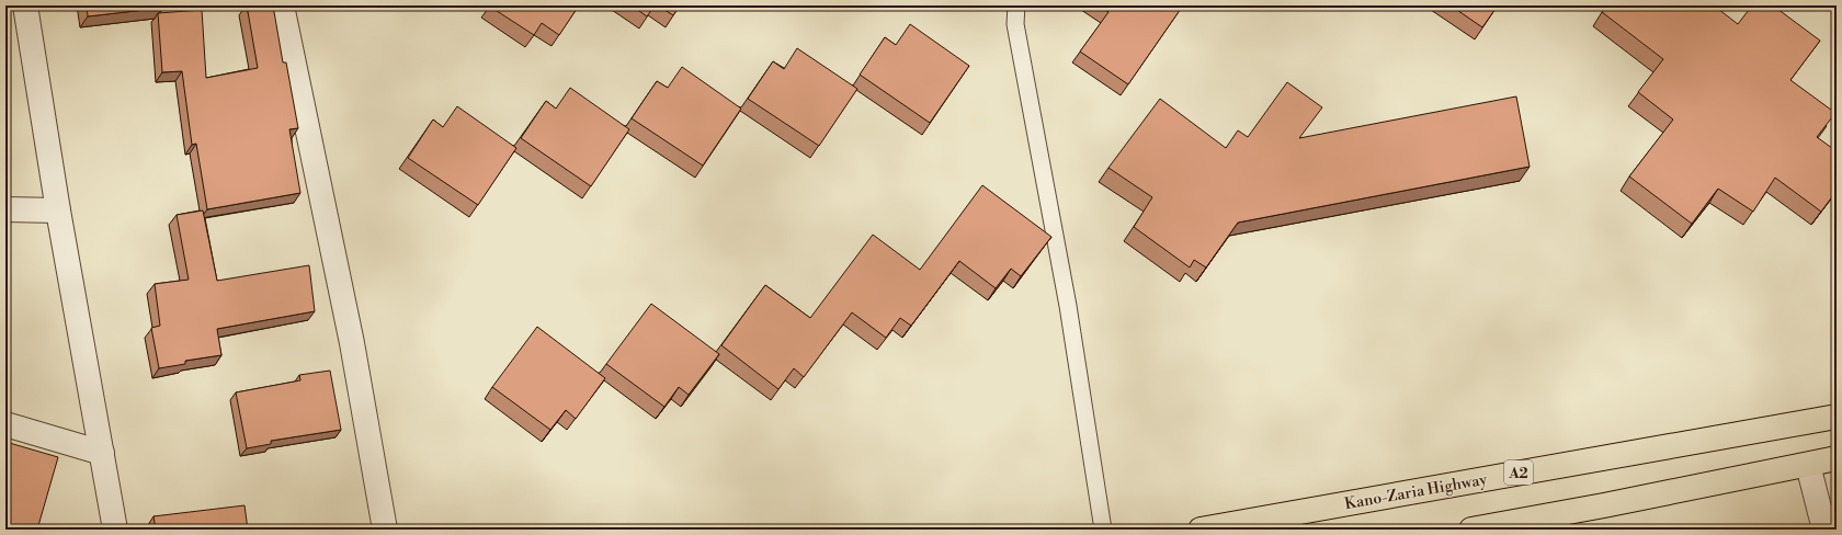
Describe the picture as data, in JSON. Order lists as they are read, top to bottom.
{
  "streets": {
    "highway": ["A2", "Kano-Zaria Highway"]
  }
}
